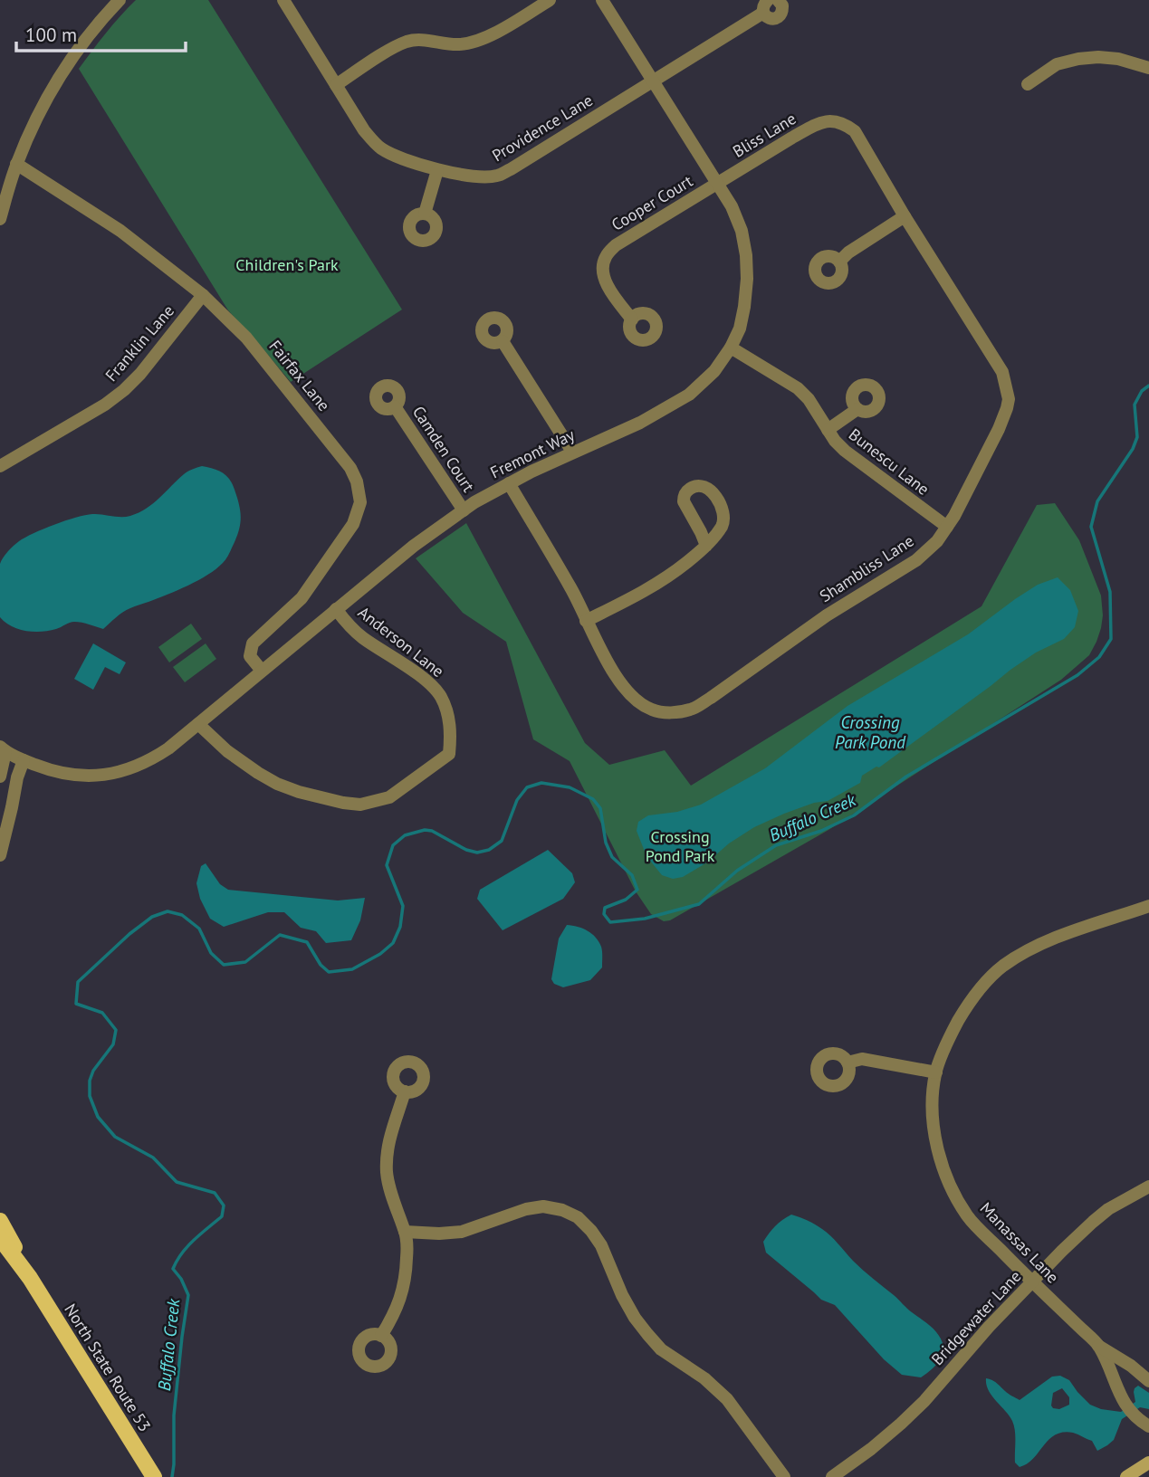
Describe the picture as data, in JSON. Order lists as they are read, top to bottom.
{
  "streets": {
    "main road": ["North State Route 53"],
    "street": [
      "Providence Lane",
      "Bliss Lane",
      "Cooper Court",
      "Franklin Lane",
      "Fairfax Lane",
      "Camden Court",
      "Fremont Way",
      "Bunescu Lane",
      "Shambliss Lane",
      "Anderson Lane",
      "Manassas Lane",
      "Bridgewater Lane"
    ]
  },
  "crossings": [
    ["Providence Lane", "Fremont Way"],
    ["Bliss Lane", "Cooper Court"],
    ["Bliss Lane", "Fremont Way"],
    ["Bliss Lane", "Shambliss Lane"],
    ["Cooper Court", "Fremont Way"],
    ["Franklin Lane", "Fairfax Lane"],
    ["Fairfax Lane", "Fremont Way"],
    ["Camden Court", "Fremont Way"],
    ["Fremont Way", "Bunescu Lane"],
    ["Fremont Way", "Shambliss Lane"],
    ["Fremont Way", "Anderson Lane"],
    ["Bunescu Lane", "Shambliss Lane"],
    ["Manassas Lane", "Bridgewater Lane"]
  ],
  "water": ["Crossing Park Pond", "Buffalo Creek"],
  "parks": ["Children's Park", "Crossing Pond Park"],
  "scale_bar": "100 m"
}
